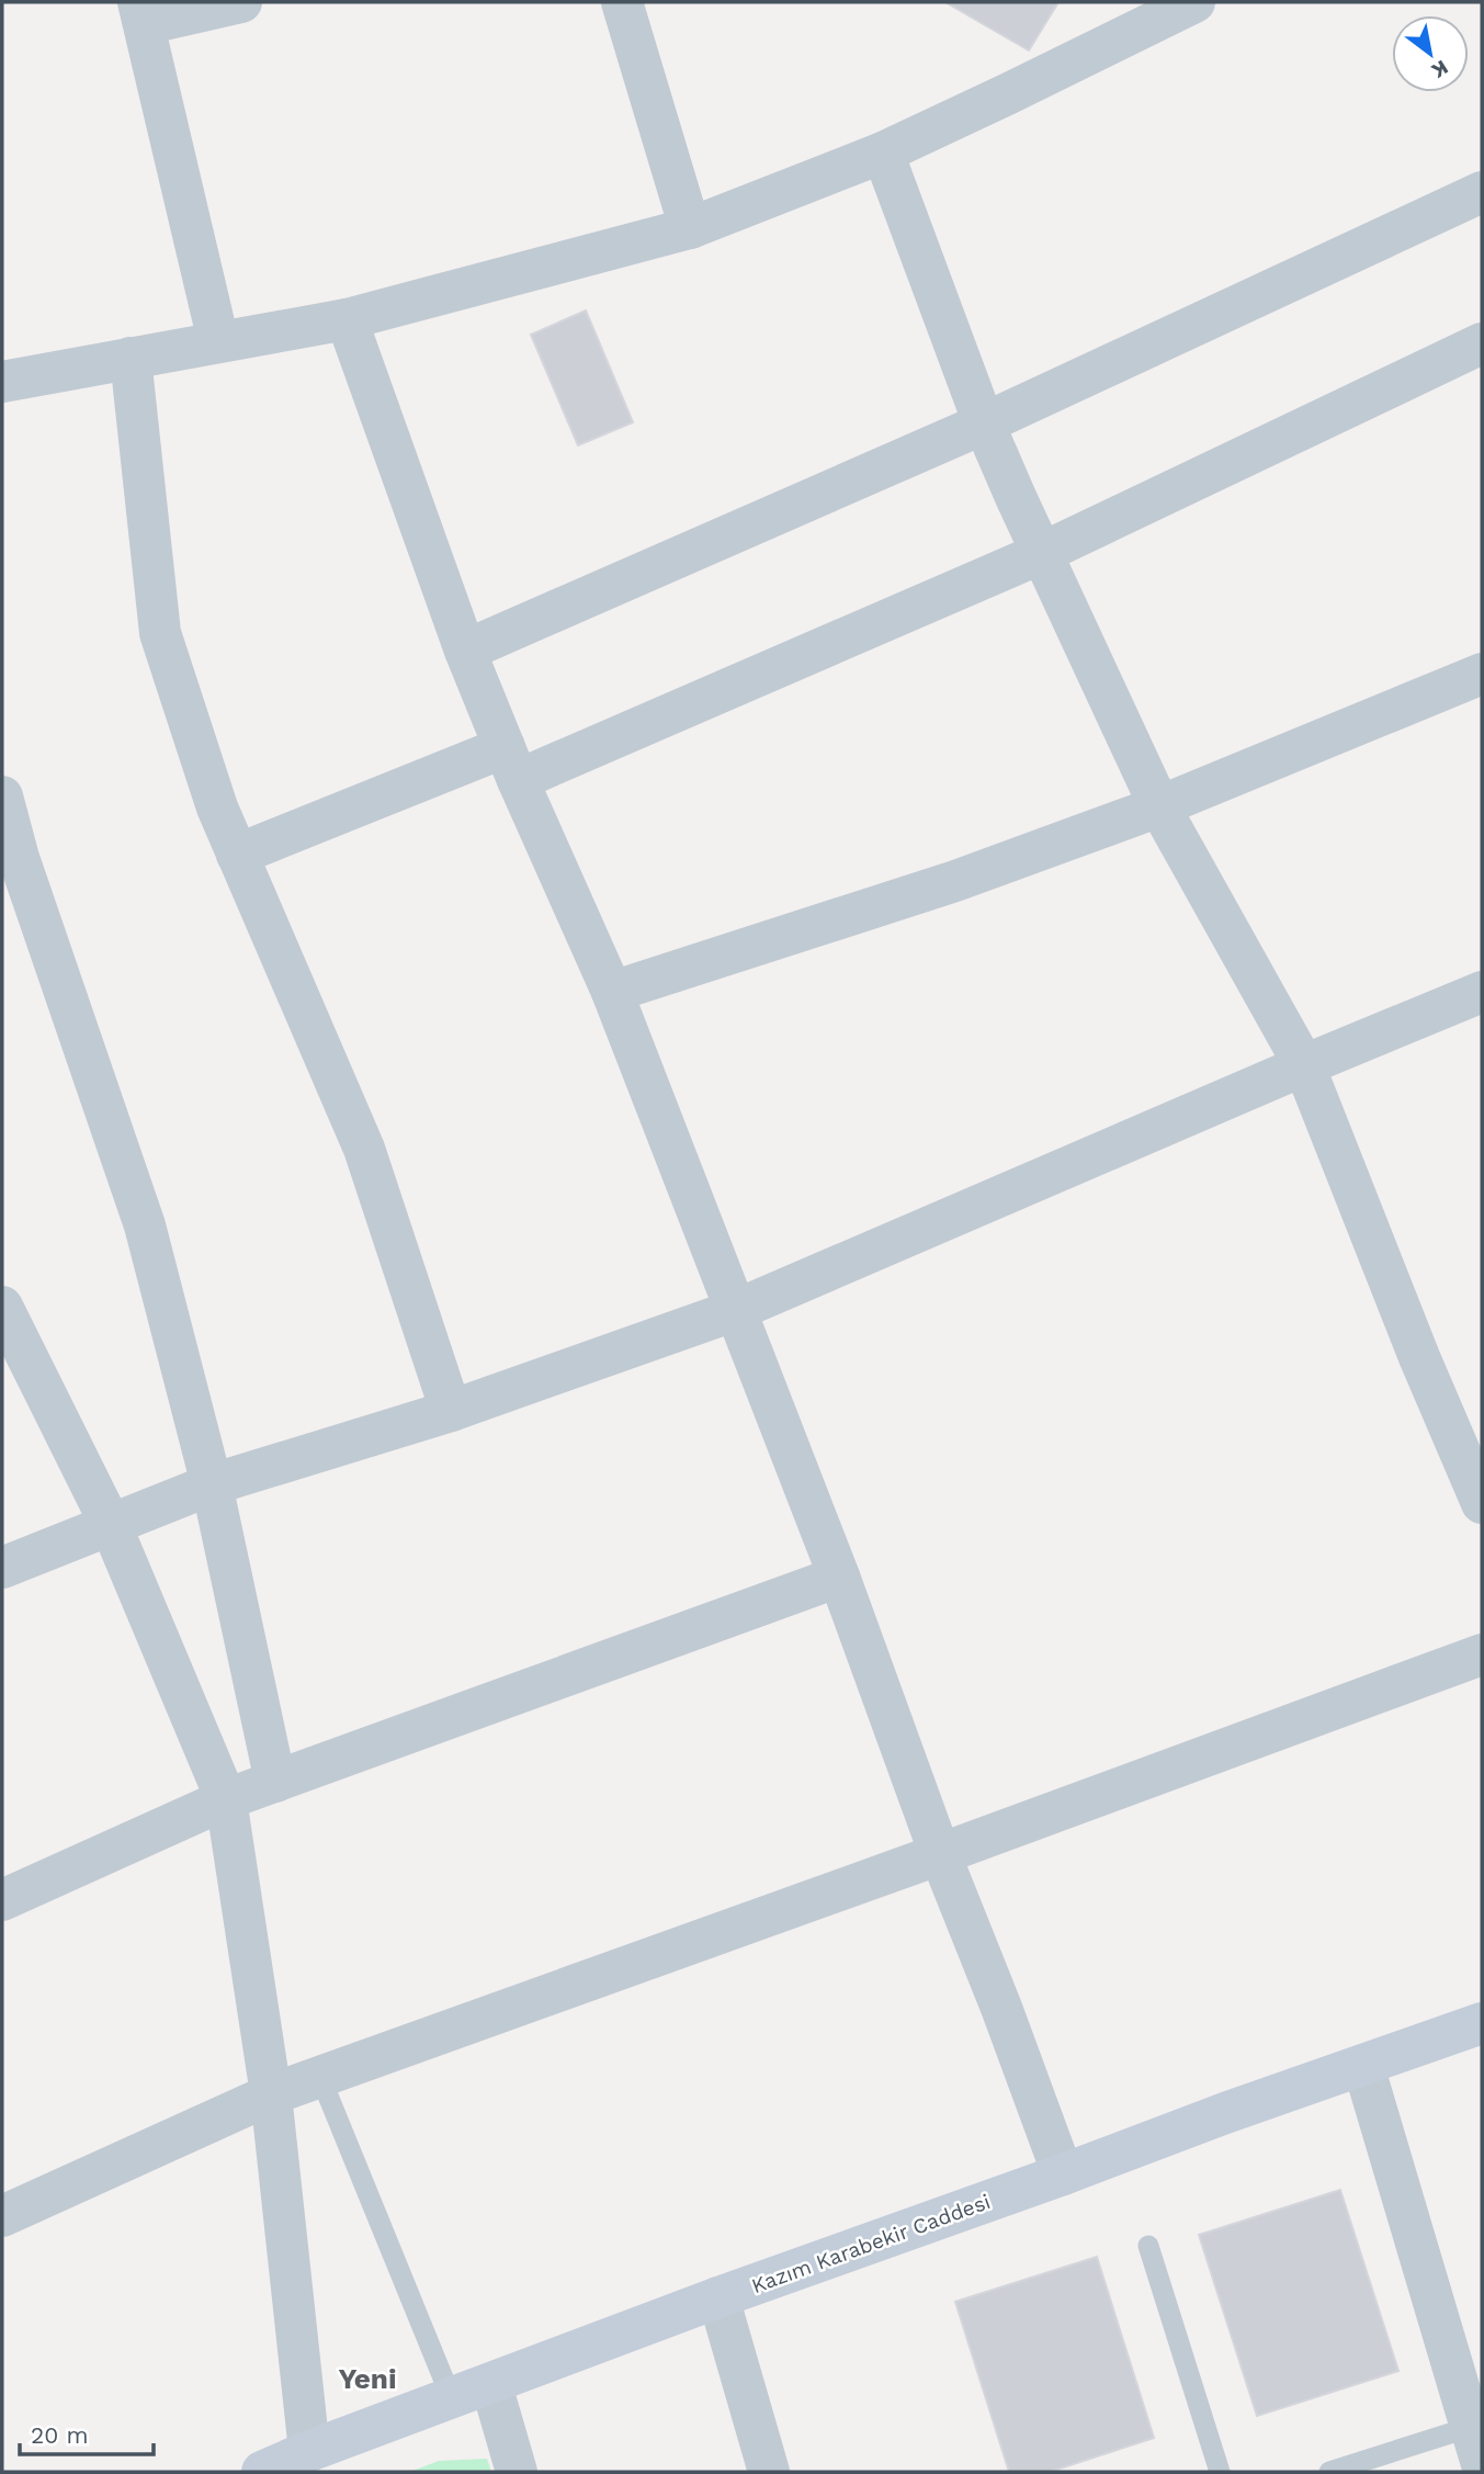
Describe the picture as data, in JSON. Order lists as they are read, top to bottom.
{
  "streets": {
    "street": ["Kazım Karabekir Caddesi"]
  },
  "districts": ["Yeni"],
  "scale_bar": "20 m",
  "north": "bottom right"
}
